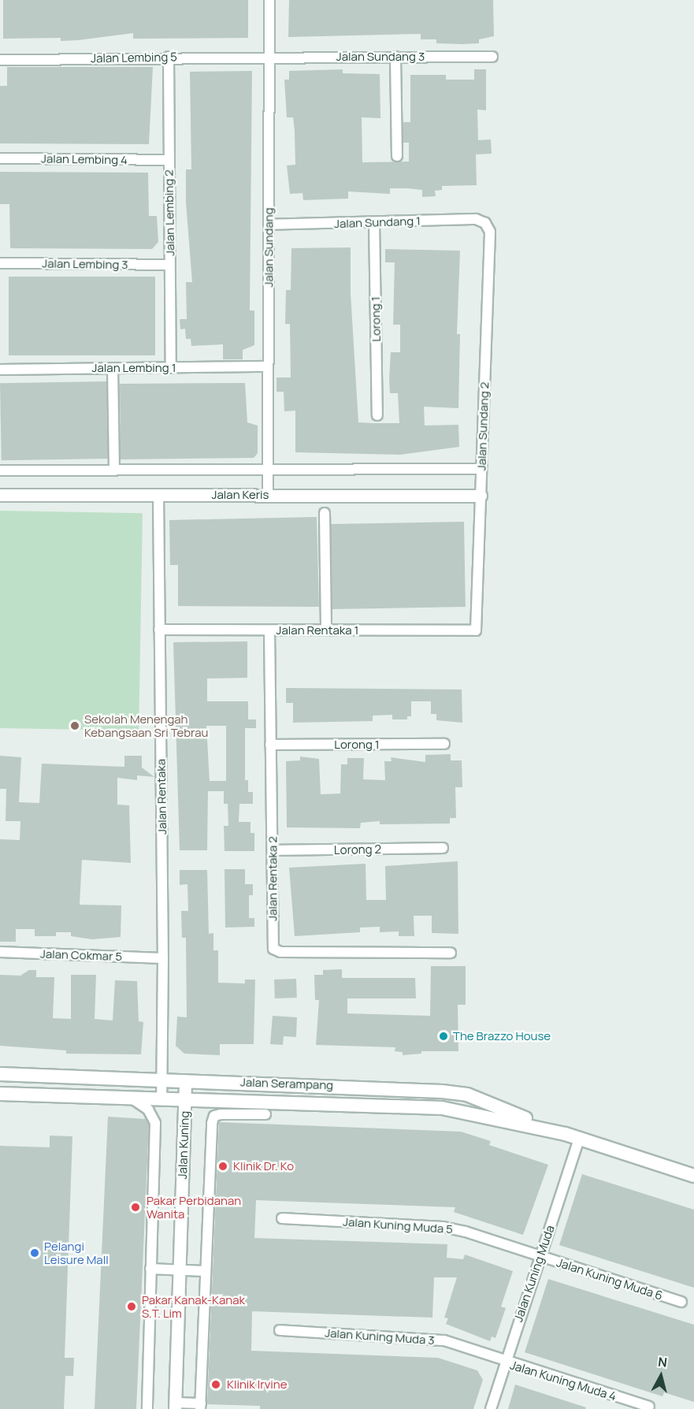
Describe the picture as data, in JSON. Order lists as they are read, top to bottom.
{
  "streets": {
    "main road": ["Jalan Serampang"],
    "street": [
      "Jalan Sundang 3",
      "Jalan Lembing 5",
      "Jalan Lembing 4",
      "Jalan Lembing 2",
      "Jalan Sundang 1",
      "Jalan Sundang",
      "Jalan Lembing 3",
      "Lorong 1",
      "Jalan Lembing 1",
      "Jalan Sundang 2",
      "Jalan Keris",
      "Jalan Rentaka 1",
      "Jalan Rentaka",
      "Lorong 2",
      "Jalan Rentaka 2",
      "Jalan Cokmar 5",
      "Jalan Kuning",
      "Jalan Kuning Muda 5",
      "Jalan Kuning Muda",
      "Jalan Kuning Muda 6",
      "Jalan Kuning Muda 3",
      "Jalan Kuning Muda 4"
    ]
  },
  "crossings": [
    ["Jalan Sundang 3", "Jalan Lembing 5"],
    ["Jalan Sundang 3", "Jalan Sundang"],
    ["Jalan Lembing 5", "Jalan Lembing 2"],
    ["Jalan Lembing 5", "Jalan Sundang"],
    ["Jalan Lembing 4", "Jalan Lembing 2"],
    ["Jalan Lembing 2", "Jalan Lembing 3"],
    ["Jalan Lembing 2", "Jalan Lembing 1"],
    ["Jalan Sundang 1", "Jalan Sundang"],
    ["Jalan Sundang 1", "Lorong 1"],
    ["Jalan Sundang 1", "Jalan Sundang 2"],
    ["Jalan Sundang", "Jalan Lembing 1"],
    ["Jalan Sundang", "Jalan Keris"],
    ["Lorong 1", "Jalan Rentaka 2"],
    ["Jalan Sundang 2", "Jalan Keris"],
    ["Jalan Sundang 2", "Jalan Rentaka 1"],
    ["Jalan Keris", "Jalan Rentaka"],
    ["Jalan Rentaka 1", "Jalan Rentaka"],
    ["Jalan Rentaka 1", "Jalan Rentaka 2"],
    ["Jalan Rentaka", "Jalan Cokmar 5"],
    ["Jalan Rentaka", "Jalan Serampang"],
    ["Lorong 2", "Jalan Rentaka 2"],
    ["Jalan Serampang", "Jalan Kuning"],
    ["Jalan Serampang", "Jalan Kuning Muda"],
    ["Jalan Kuning Muda 5", "Jalan Kuning Muda"],
    ["Jalan Kuning Muda 5", "Jalan Kuning Muda 6"],
    ["Jalan Kuning Muda", "Jalan Kuning Muda 6"],
    ["Jalan Kuning Muda", "Jalan Kuning Muda 3"],
    ["Jalan Kuning Muda", "Jalan Kuning Muda 4"],
    ["Jalan Kuning Muda 3", "Jalan Kuning Muda 4"]
  ],
  "places": [
    "Sekolah Menengah Kebangsaan Sri Tebrau",
    "The Brazzo House",
    "Klinik Dr. Ko",
    "Pakar Perbidanan Wanita",
    "Pelangi Leisure Mall",
    "Pakar Kanak-Kanak S.T. Lim",
    "Klinik Irvine"
  ],
  "north": "top"
}
